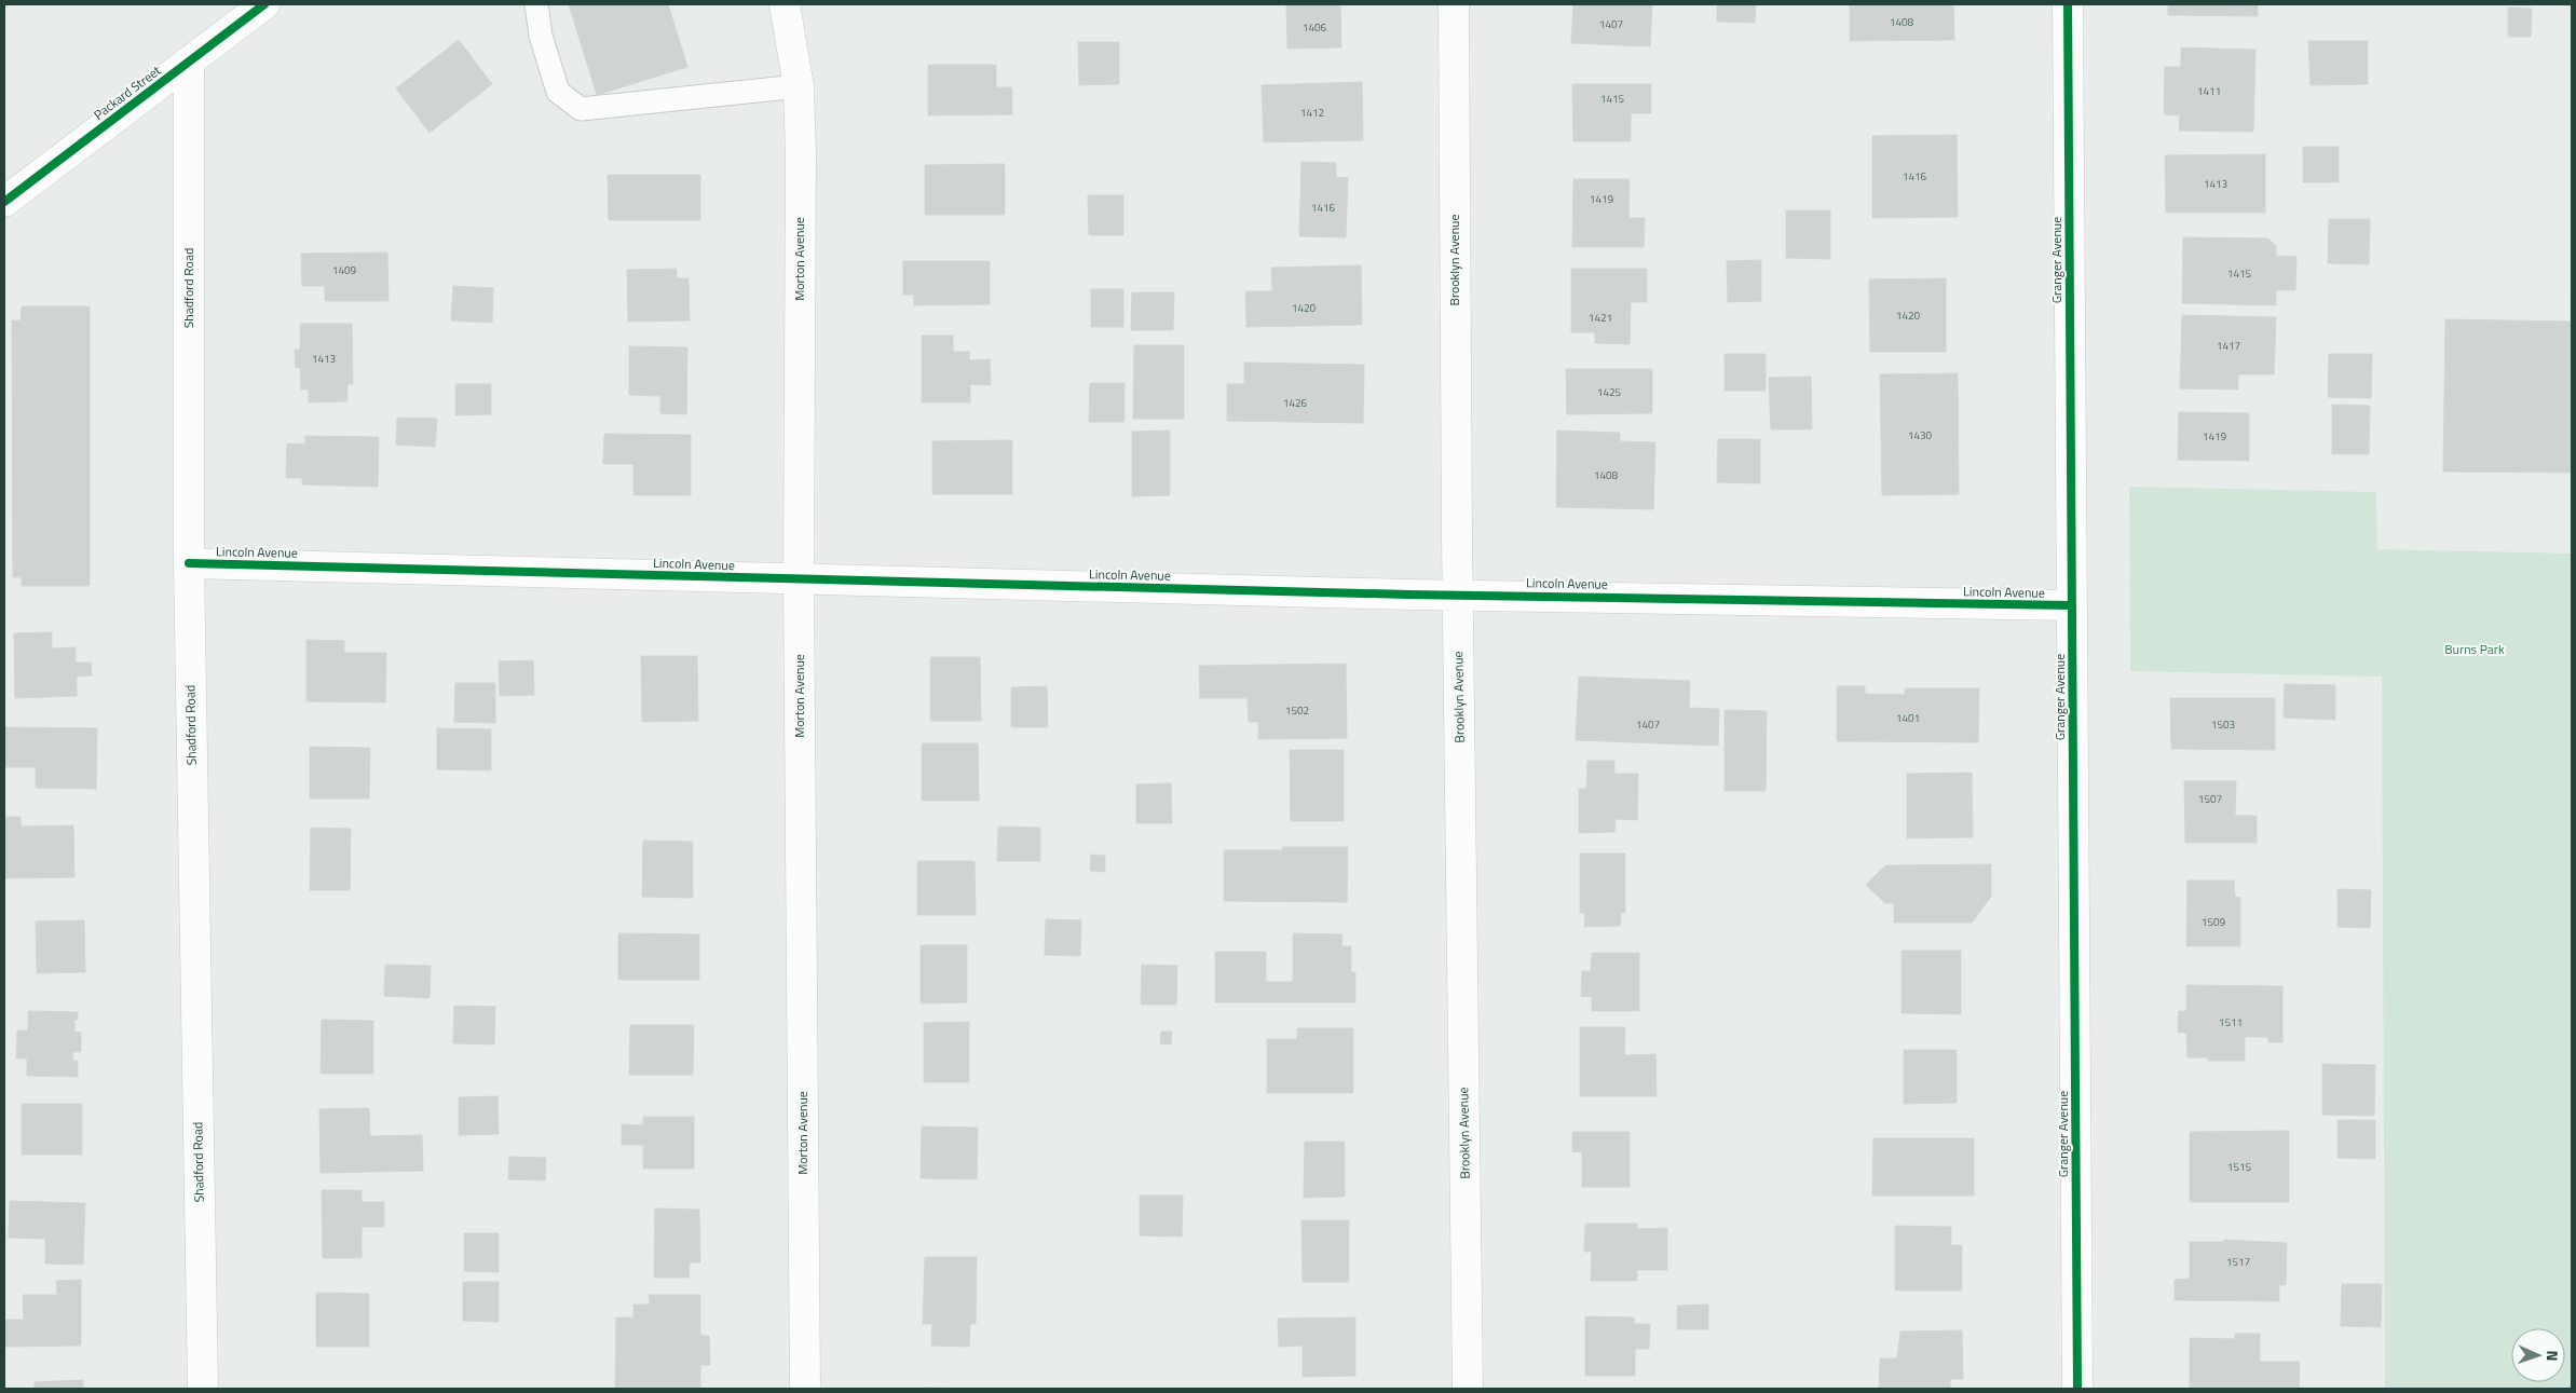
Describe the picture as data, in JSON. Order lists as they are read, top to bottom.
{
  "streets": {
    "street": [
      "Packard Street",
      "Morton Avenue",
      "Brooklyn Avenue",
      "Granger Avenue",
      "Shadford Road",
      "Lincoln Avenue"
    ]
  },
  "crossings": [
    ["Packard Street", "Shadford Road"],
    ["Morton Avenue", "Lincoln Avenue"],
    ["Brooklyn Avenue", "Lincoln Avenue"],
    ["Granger Avenue", "Lincoln Avenue"],
    ["Shadford Road", "Lincoln Avenue"]
  ],
  "parks": ["Burns Park"],
  "house_numbers": [
    "1408",
    "1407",
    "1406",
    "1411",
    "1415",
    "1412",
    "1416",
    "1413",
    "1419",
    "1416",
    "1409",
    "1415",
    "1420",
    "1420",
    "1421",
    "1417",
    "1413",
    "1425",
    "1426",
    "1430",
    "1419",
    "1408",
    "1502",
    "1401",
    "1407",
    "1503",
    "1507",
    "1509",
    "1511",
    "1515",
    "1517"
  ],
  "north": "right"
}
